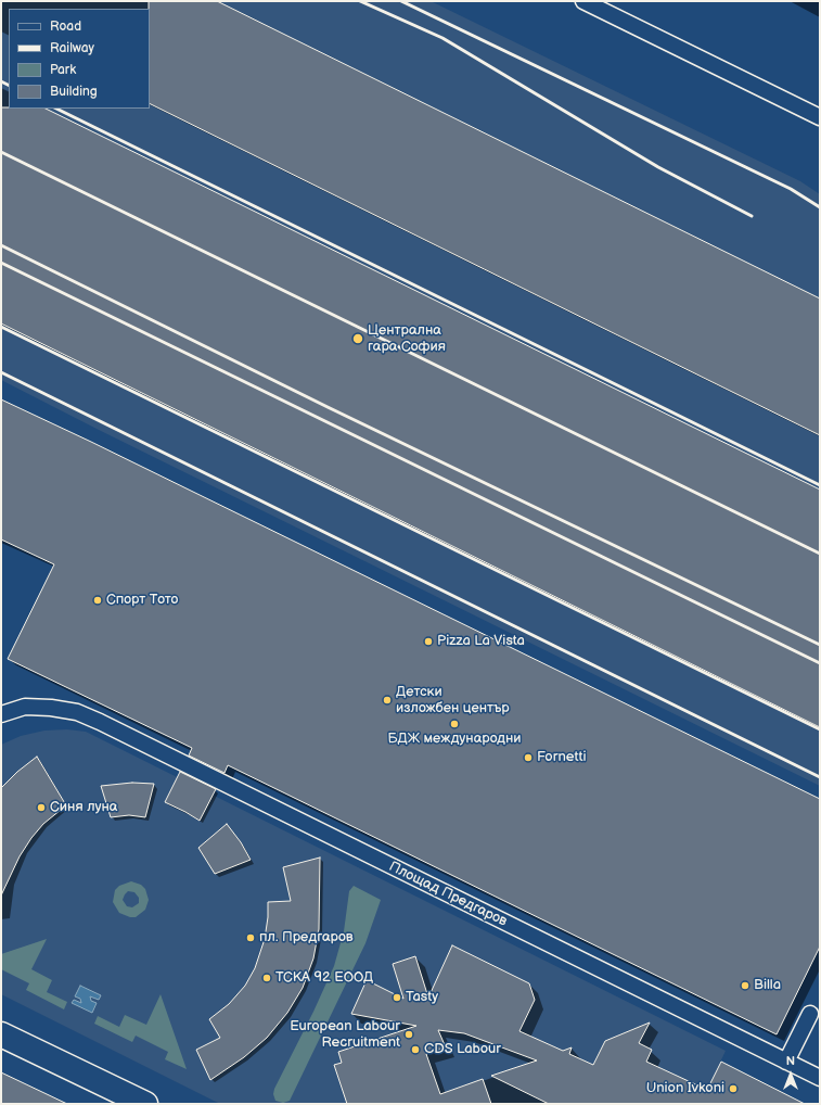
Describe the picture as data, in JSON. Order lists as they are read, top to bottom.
{
  "streets": {
    "lane": ["Площад Предгаров"]
  },
  "places": [
    "Централна гара София",
    "Спорт Тото",
    "Pizza La Vista",
    "Детски изложбен център",
    "БДЖ международни",
    "Fornetti",
    "Синя луна",
    "пл. Предгаров",
    "ТСКА 92 ЕООД",
    "Billa",
    "Tasty",
    "European Labour Recruitment",
    "CDS Labour",
    "Union Ivkoni"
  ],
  "legend": [
    "Road",
    "Railway",
    "Park",
    "Building"
  ],
  "north": "top"
}
